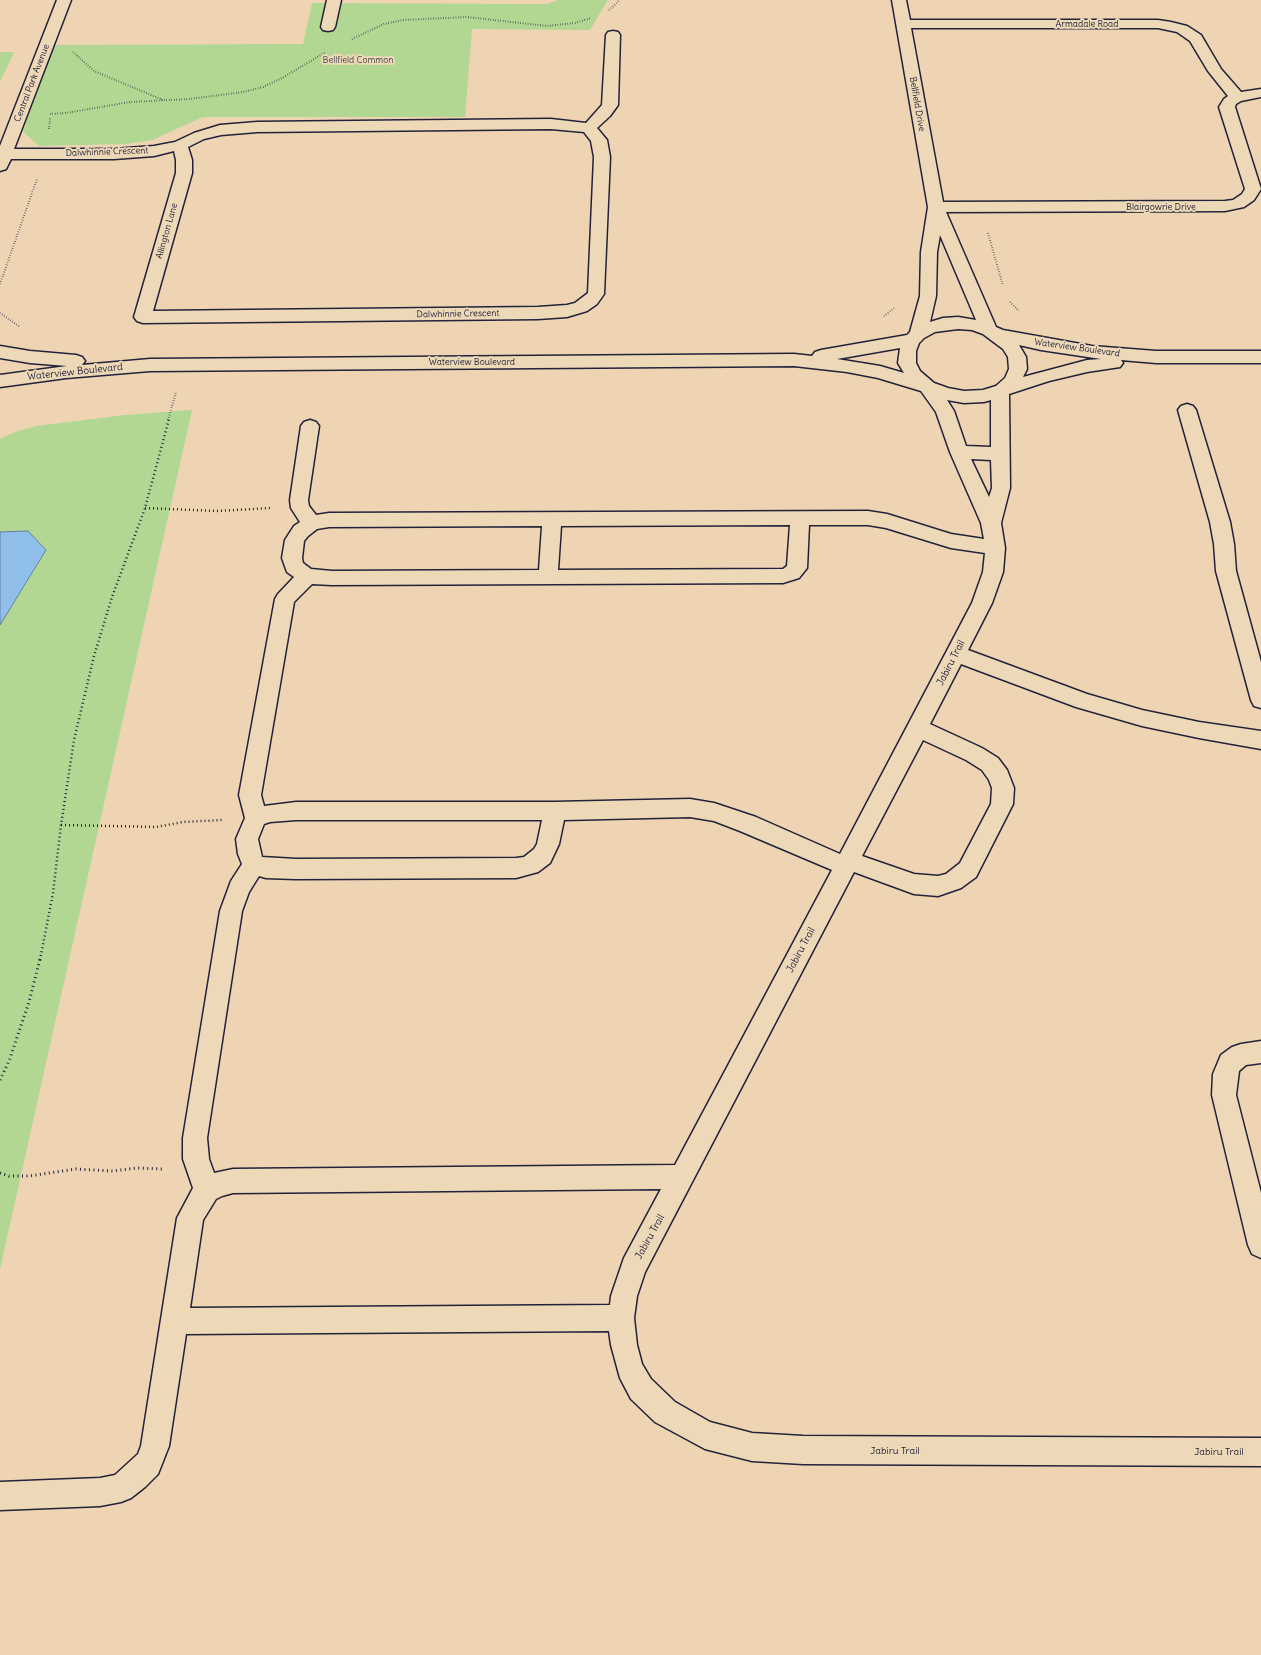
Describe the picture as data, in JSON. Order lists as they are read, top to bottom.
{
  "streets": {
    "street": [
      "Armadale Road",
      "Central Park Avenue",
      "Bellfield Drive",
      "Dalwhinnie Crescent",
      "Blairgowrie Drive",
      "Allington Lane",
      "Waterview Boulevard",
      "Jabiru Trail"
    ]
  },
  "crossings": [
    ["Armadale Road", "Bellfield Drive"],
    ["Armadale Road", "Blairgowrie Drive"],
    ["Central Park Avenue", "Dalwhinnie Crescent"],
    ["Bellfield Drive", "Blairgowrie Drive"],
    ["Bellfield Drive", "Waterview Boulevard"],
    ["Bellfield Drive", "Jabiru Trail"],
    ["Dalwhinnie Crescent", "Allington Lane"],
    ["Waterview Boulevard", "Jabiru Trail"]
  ],
  "parks": ["Bellfield Common"]
}
